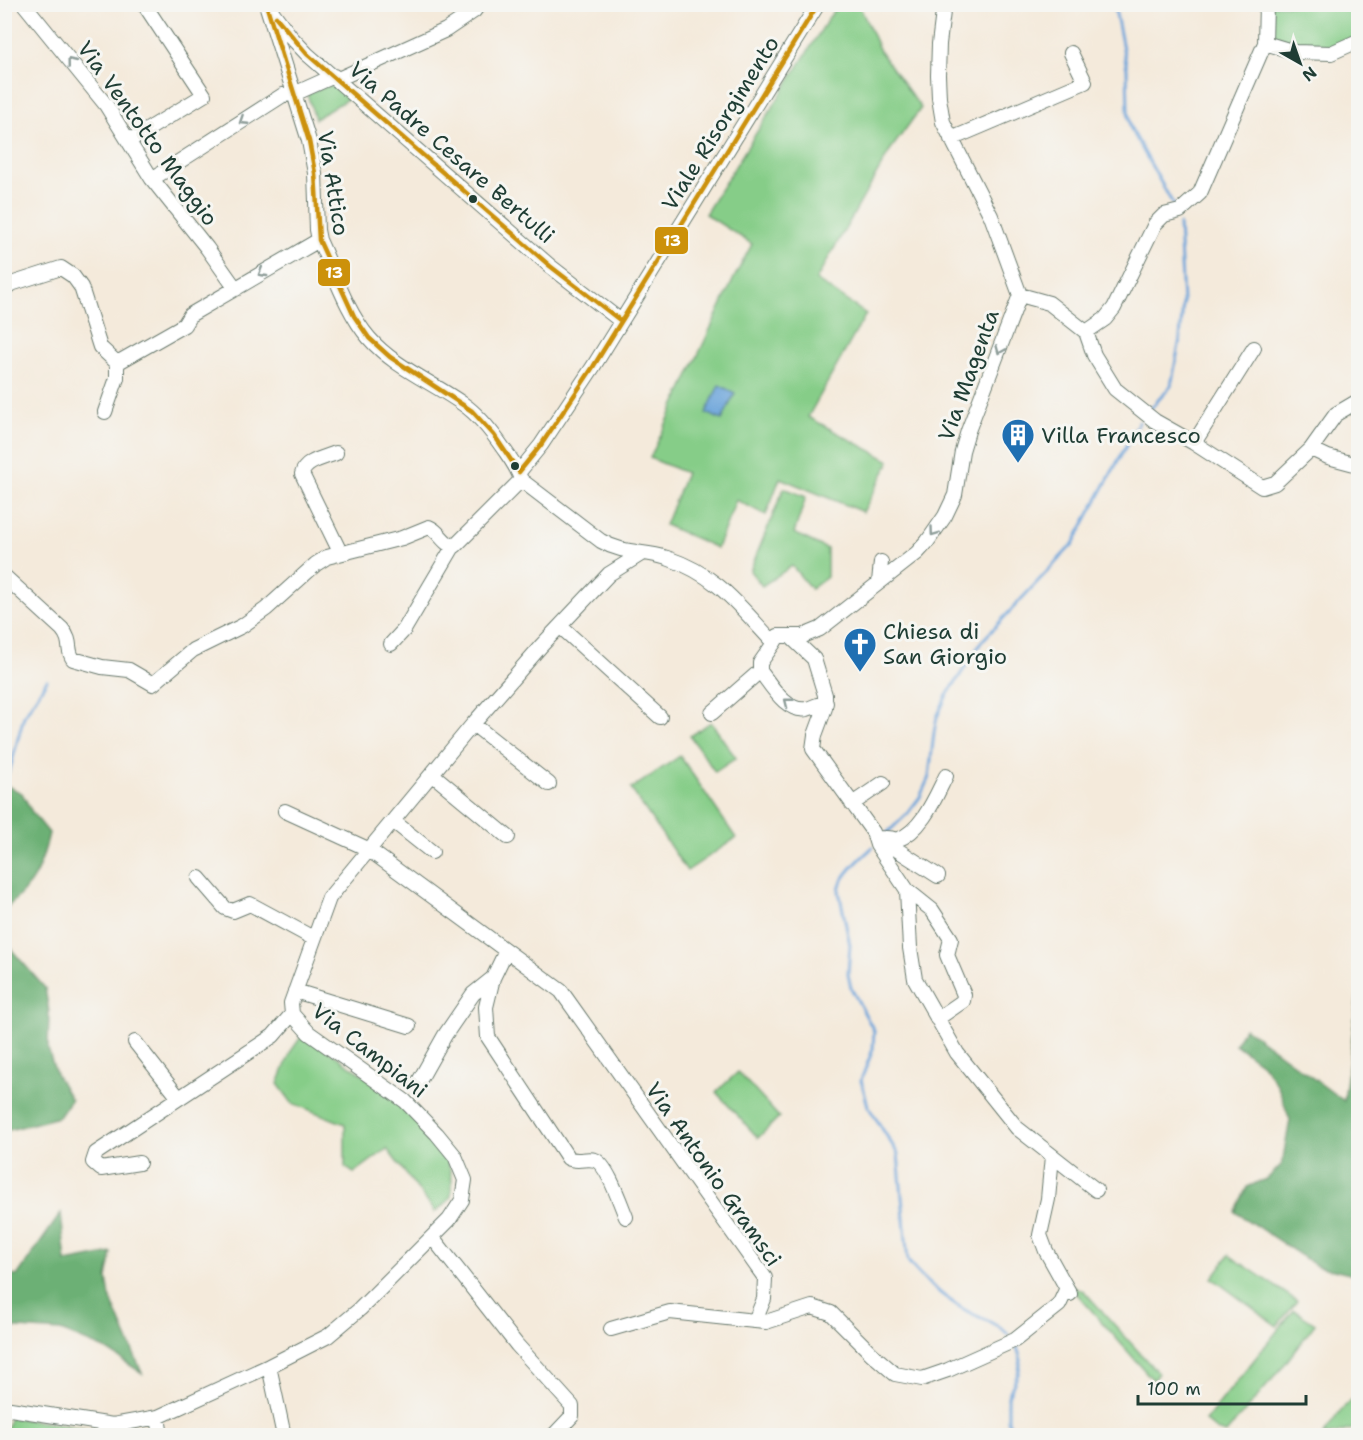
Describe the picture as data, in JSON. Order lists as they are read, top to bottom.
{
  "streets": {
    "street": [
      "Viale Risorgimento",
      "Via Ventotto Maggio",
      "Via Padre Cesare Bertulli",
      "Via Attico",
      "Via Magenta",
      "Via Campiani",
      "Via Antonio Gramsci"
    ]
  },
  "crossings": [
    ["Viale Risorgimento", "Via Padre Cesare Bertulli"],
    ["Viale Risorgimento", "Via Attico"],
    ["Via Padre Cesare Bertulli", "Via Attico"]
  ],
  "one_way": ["Via Ventotto Maggio", "Via Magenta"],
  "places": {
    "building": ["Villa Francesco"],
    "church": ["Chiesa di San Giorgio"]
  },
  "lines": ["transit line 13"],
  "scale_bar": "100 m",
  "north": "bottom right"
}
